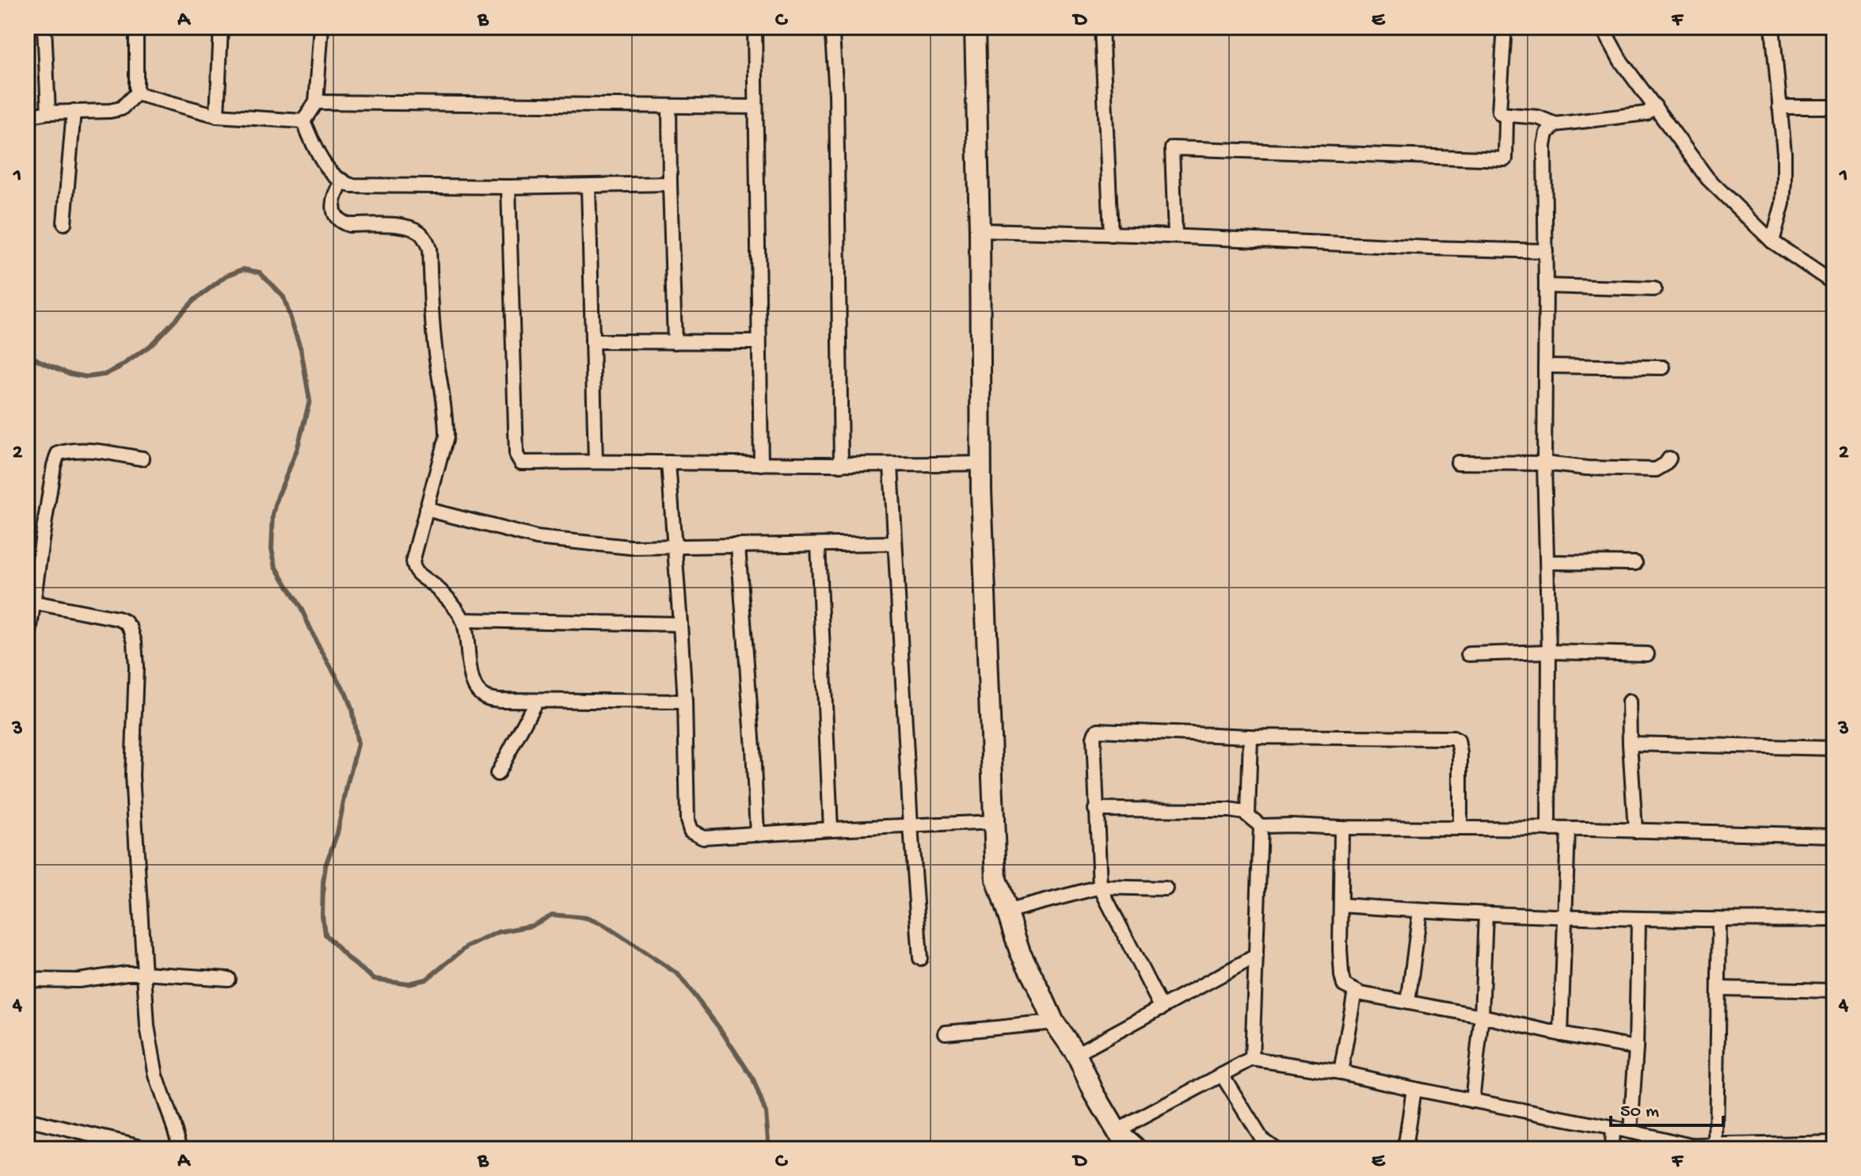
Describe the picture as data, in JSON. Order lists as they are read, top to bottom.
{
  "scale_bar": "50 m",
  "grid": {
    "columns": [
      "A",
      "B",
      "C",
      "D",
      "E",
      "F"
    ],
    "rows": [
      "1",
      "2",
      "3",
      "4"
    ]
  }
}
